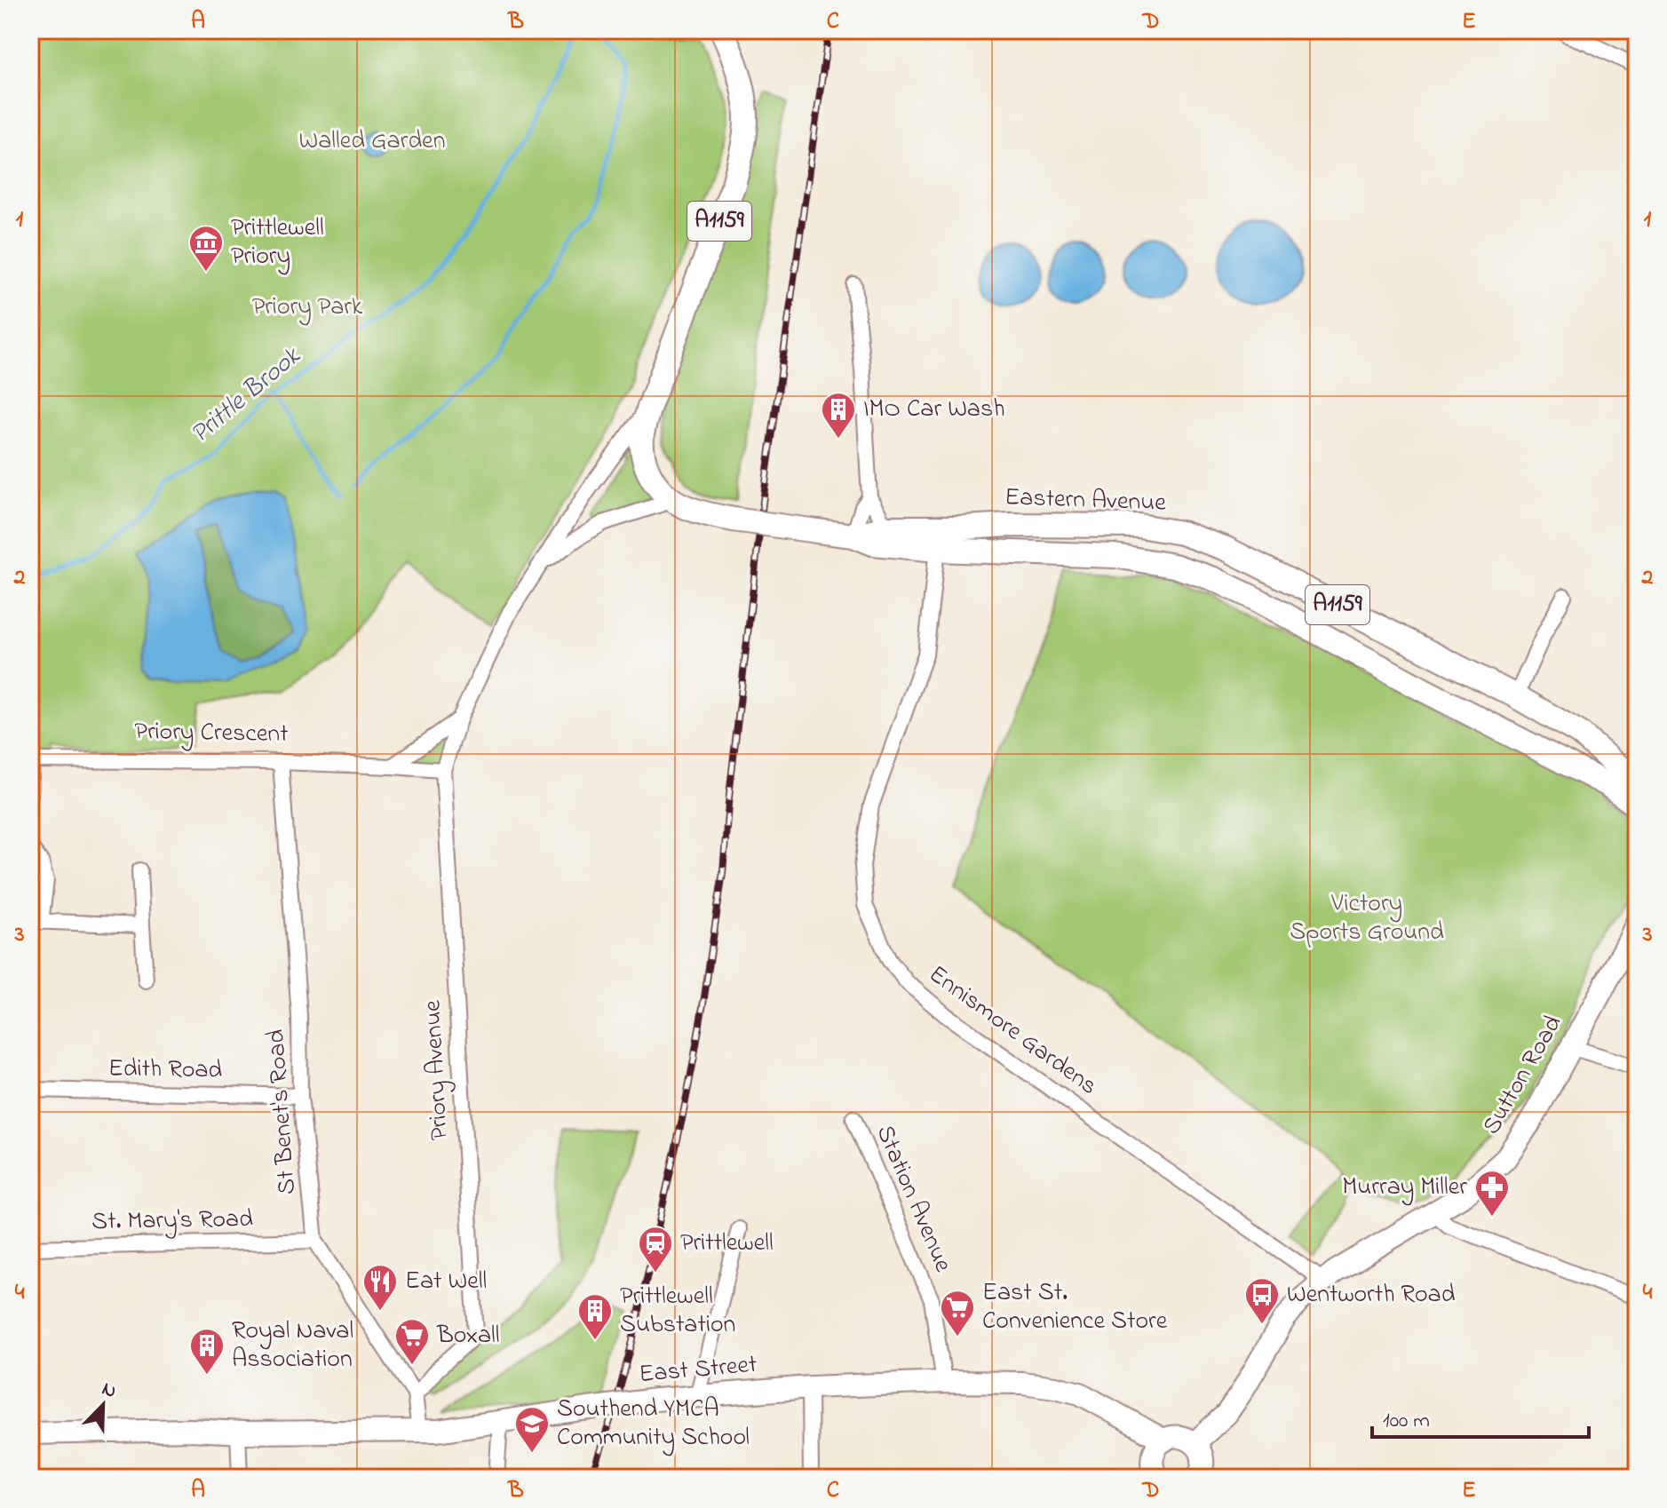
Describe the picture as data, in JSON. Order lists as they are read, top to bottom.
{
  "streets": {
    "main road": [
      "A1159",
      "Eastern Avenue",
      "Sutton Road",
      "East Street"
    ],
    "street": [
      "Priory Crescent",
      "Ennismore Gardens",
      "Edith Road",
      "Priory Avenue",
      "St Benet's Road",
      "Station Avenue",
      "St. Mary's Road"
    ]
  },
  "crossings": [
    ["A1159", "Eastern Avenue"],
    ["Eastern Avenue", "Ennismore Gardens"],
    ["Priory Crescent", "Priory Avenue"],
    ["Priory Crescent", "St Benet's Road"],
    ["Ennismore Gardens", "Sutton Road"],
    ["Edith Road", "St Benet's Road"],
    ["Priory Avenue", "St Benet's Road"],
    ["St Benet's Road", "St. Mary's Road"],
    ["St Benet's Road", "East Street"],
    ["Station Avenue", "East Street"]
  ],
  "water": ["Prittle Brook"],
  "parks": ["Walled Garden", "Priory Park", "Victory Sports Ground"],
  "places": {
    "museum": ["Prittlewell Priory"],
    "building": ["IMO Car Wash", "Prittlewell Substation", "Royal Naval Association"],
    "pharmacy": ["Murray Miller"],
    "station": ["Prittlewell"],
    "restaurant": ["Eat Well"],
    "bus stop": ["Wentworth Road"],
    "supermarket": ["East St. Convenience Store", "Boxall"],
    "school or university": ["Southend YMCA Community School"]
  },
  "scale_bar": "100 m",
  "north": "top right",
  "grid": {
    "columns": [
      "A",
      "B",
      "C",
      "D",
      "E"
    ],
    "rows": [
      "1",
      "2",
      "3",
      "4"
    ]
  }
}
